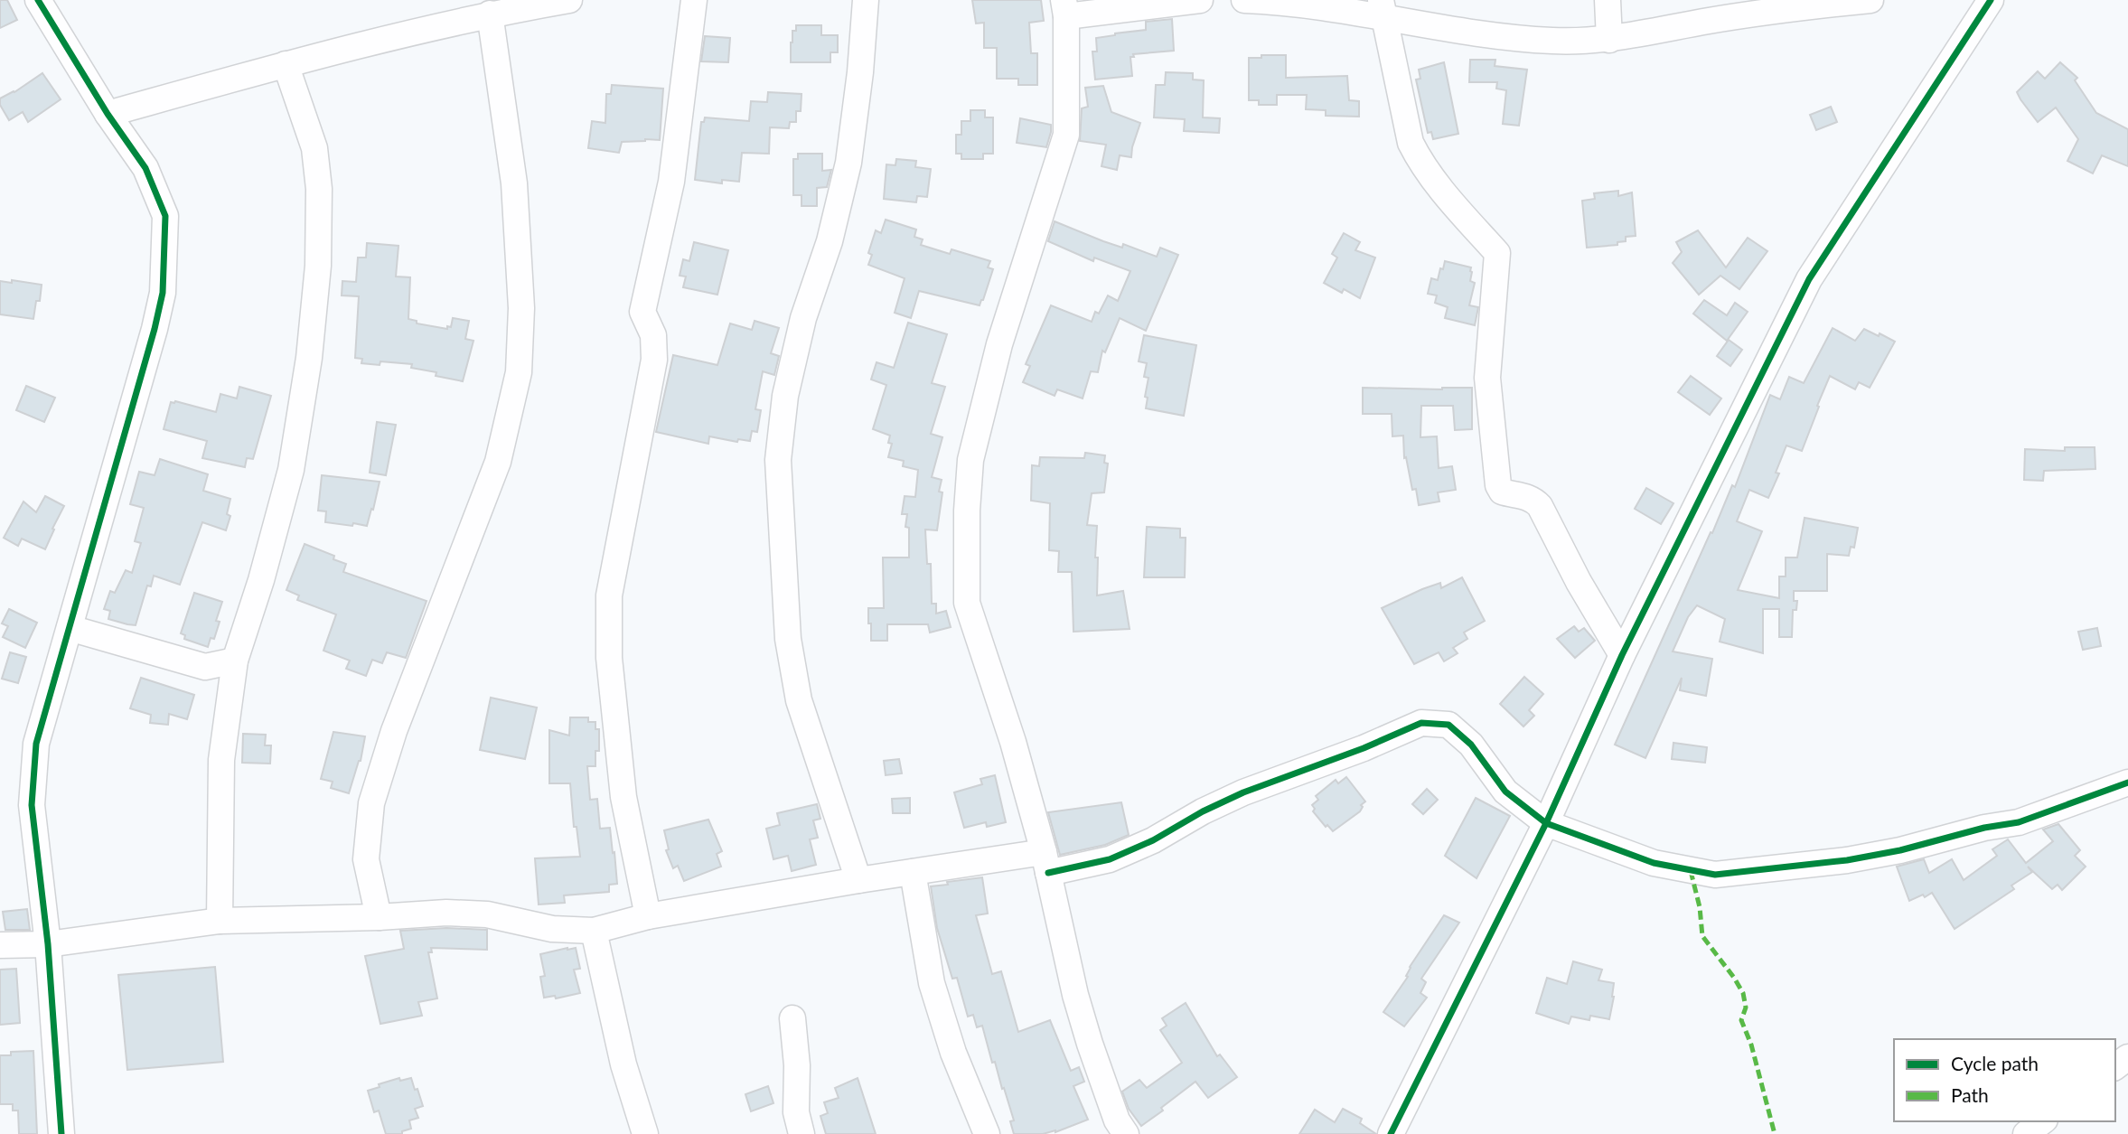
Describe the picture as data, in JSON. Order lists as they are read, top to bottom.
{
  "legend": ["Cycle path", "Path"]
}
